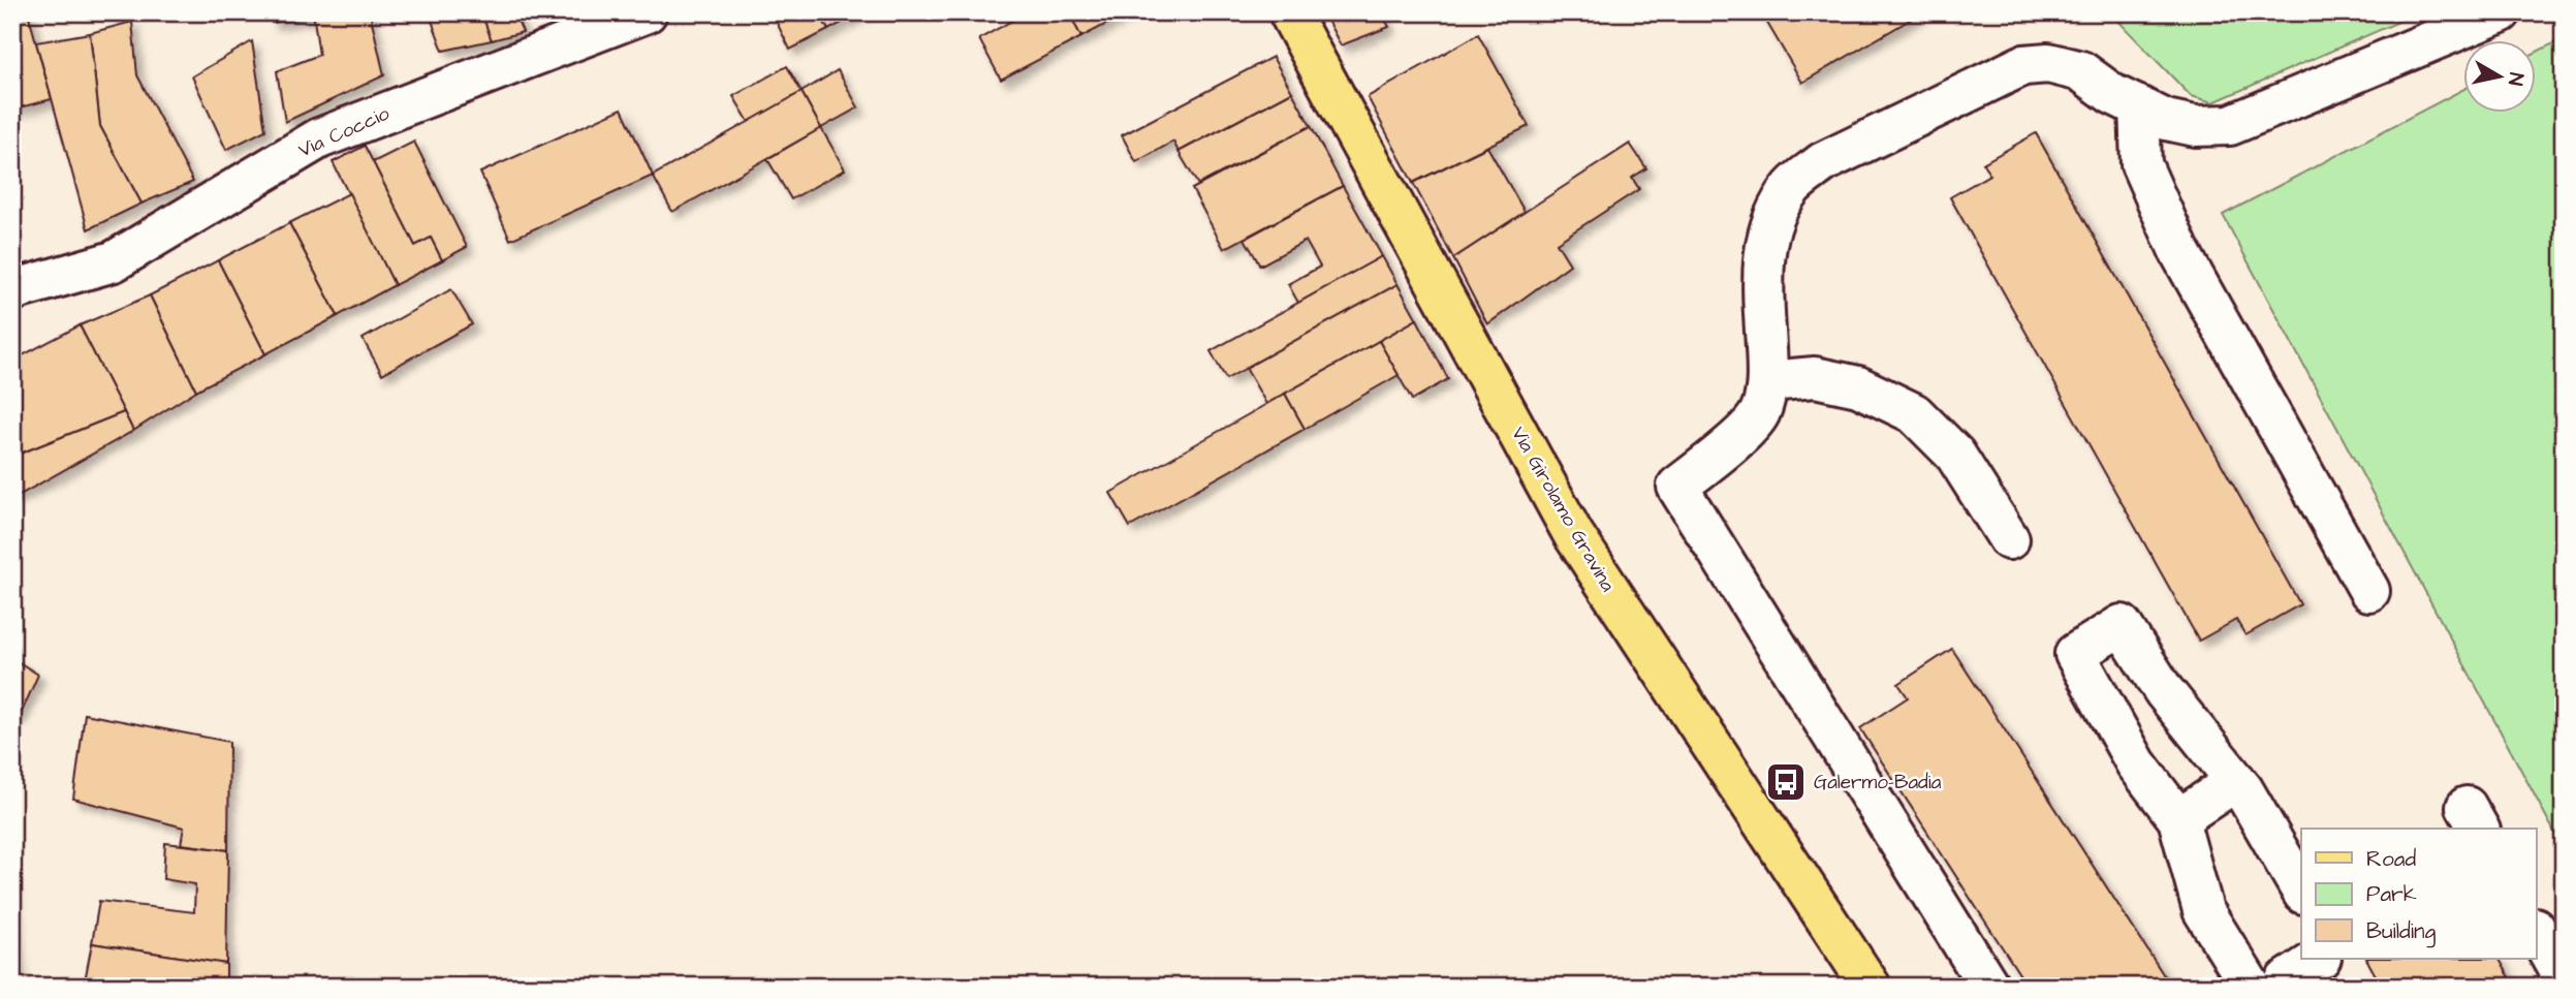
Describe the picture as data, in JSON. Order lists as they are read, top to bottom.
{
  "streets": {
    "main road": ["Via Girolamo Gravina"],
    "street": ["Via Coccio"]
  },
  "places": {
    "bus stop": ["Galermo-Badia"]
  },
  "legend": ["Road", "Park", "Building"],
  "north": "right"
}
